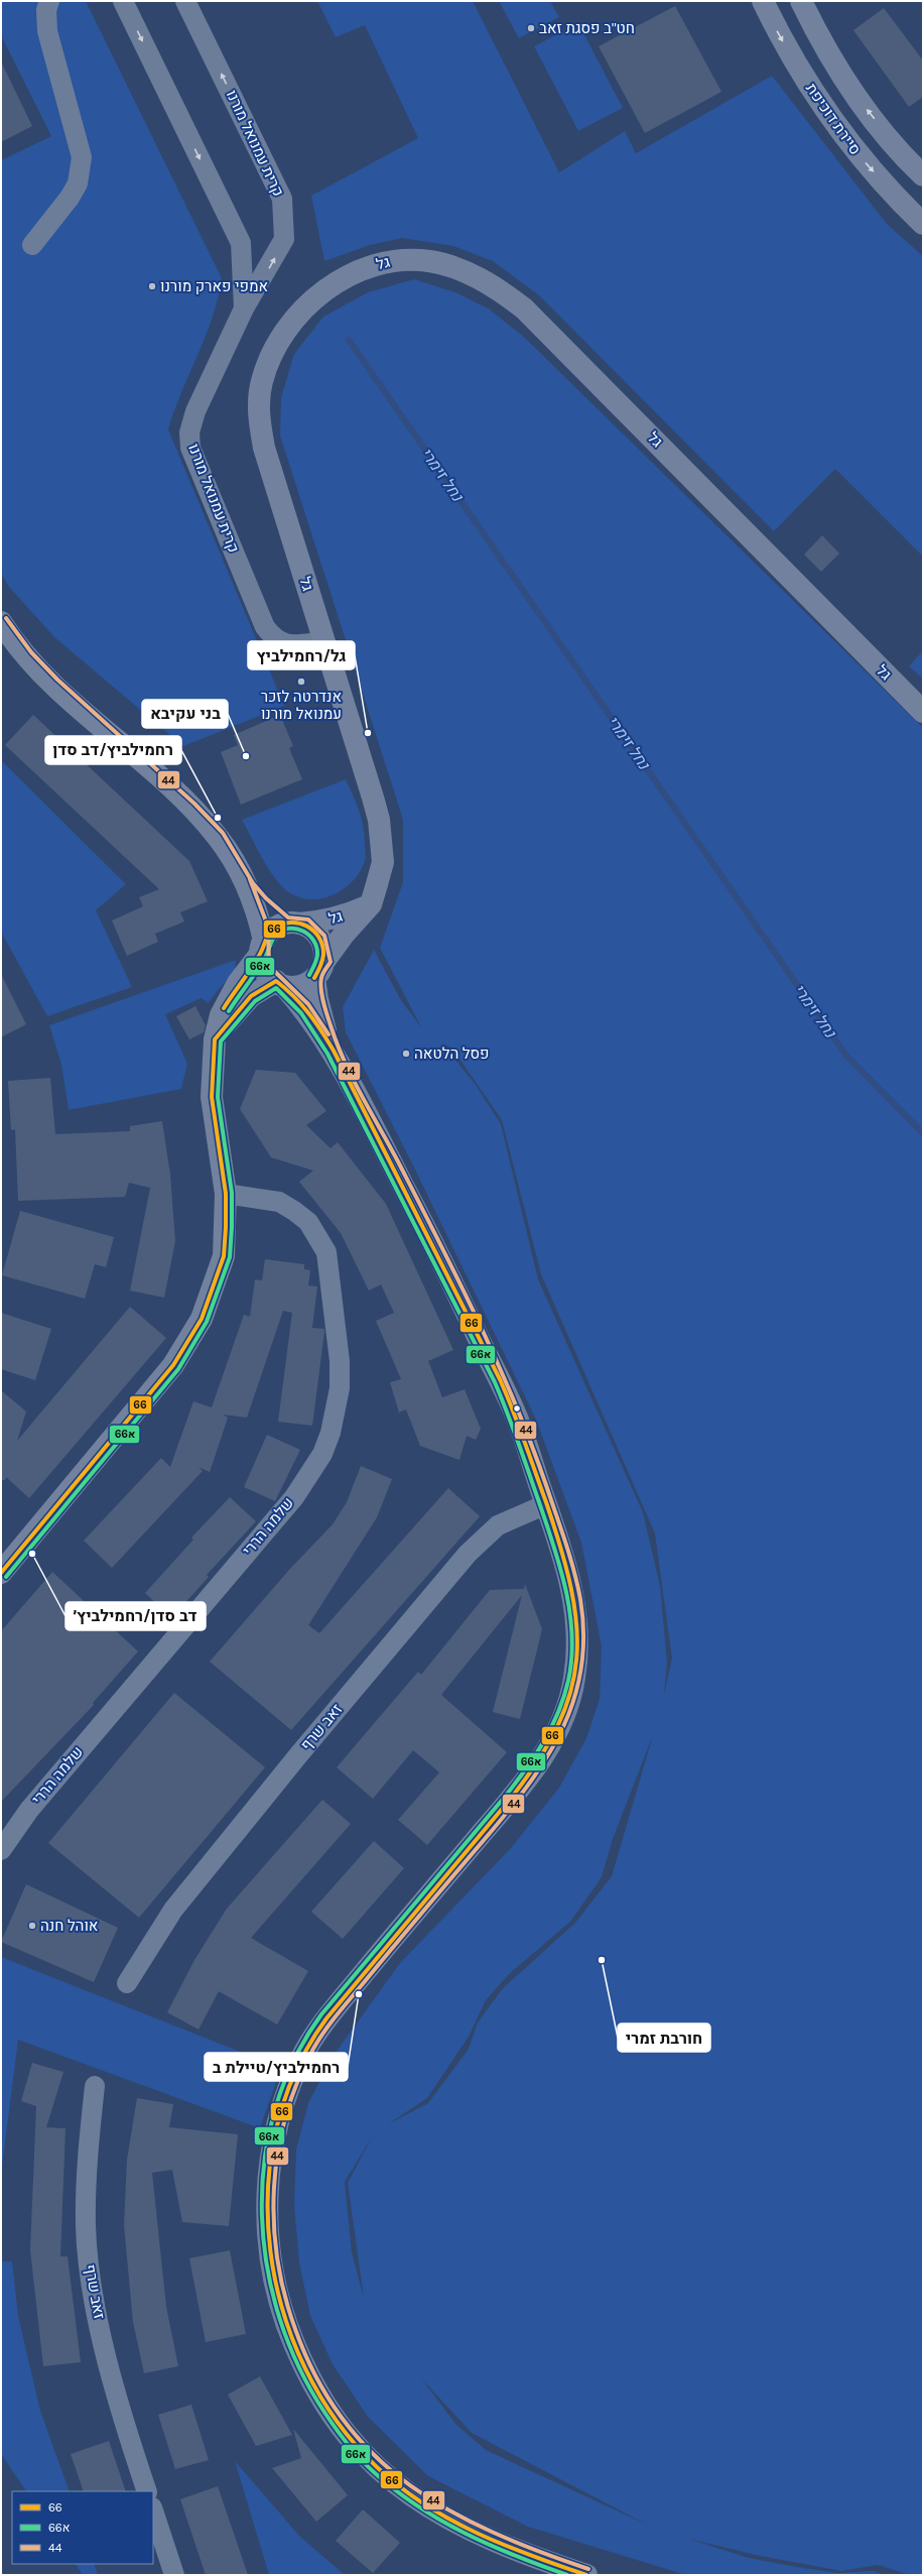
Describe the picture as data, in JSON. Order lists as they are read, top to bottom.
{
  "streets": {
    "street": [
      "סיירת דוכיפת",
      "קרית עמנואל מורנו",
      "גל",
      "שלמה הררי",
      "זאב שרף"
    ]
  },
  "crossings": [
    ["קרית עמנואל מורנו", "גל"]
  ],
  "water": ["נחל זימרי"],
  "places": [
    "חט\"ב פסגת זאב",
    "אמפי פארק מורנו",
    "אנדרטה לזכר עמנואל מורנו",
    "גל/רחמילביץ",
    "בני עקיבא",
    "רחמילביץ/דב סדן",
    "פסל הלטאה",
    "דב סדן/רחמילביץ׳",
    "אוהל חנה",
    "חורבת זמרי",
    "רחמילביץ/טיילת ב"
  ],
  "lines": ["transit line 44", "transit line 66", "transit line 66א"],
  "legend": ["66", "66א", "44"]
}
